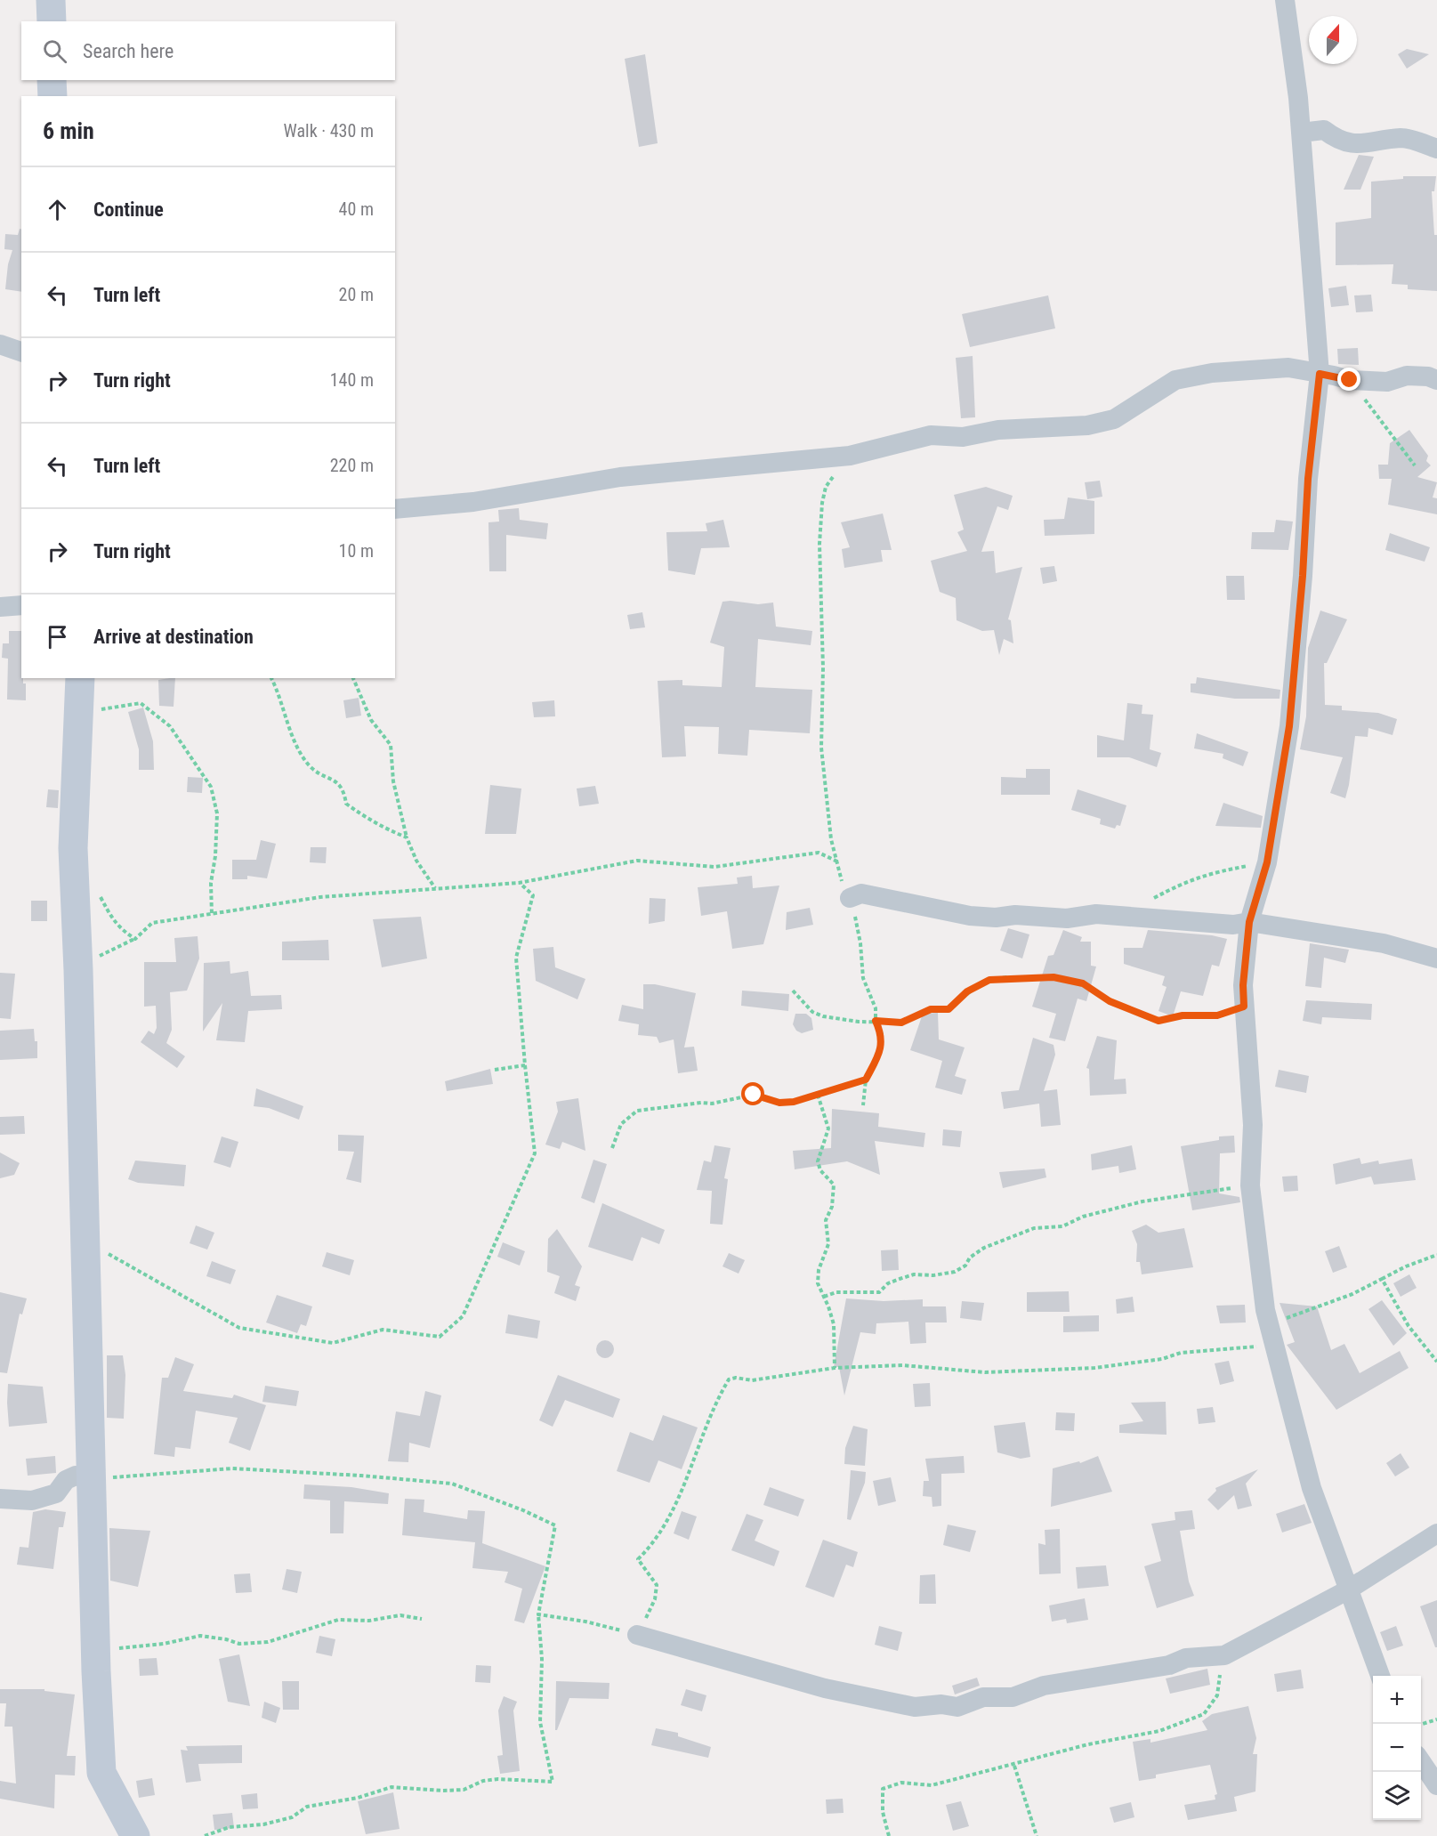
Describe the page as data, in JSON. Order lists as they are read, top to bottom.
{
  "north": "top",
  "page": {
    "search": "Search here",
    "heading": ["6 min", "Walk · 430 m"],
    "list": [
      ["Continue", "40 m"],
      ["Turn left", "20 m"],
      ["Turn right", "140 m"],
      ["Turn left", "220 m"],
      ["Turn right", "10 m"],
      "Arrive at destination"
    ],
    "map_buttons": ["+", "−"]
  }
}
